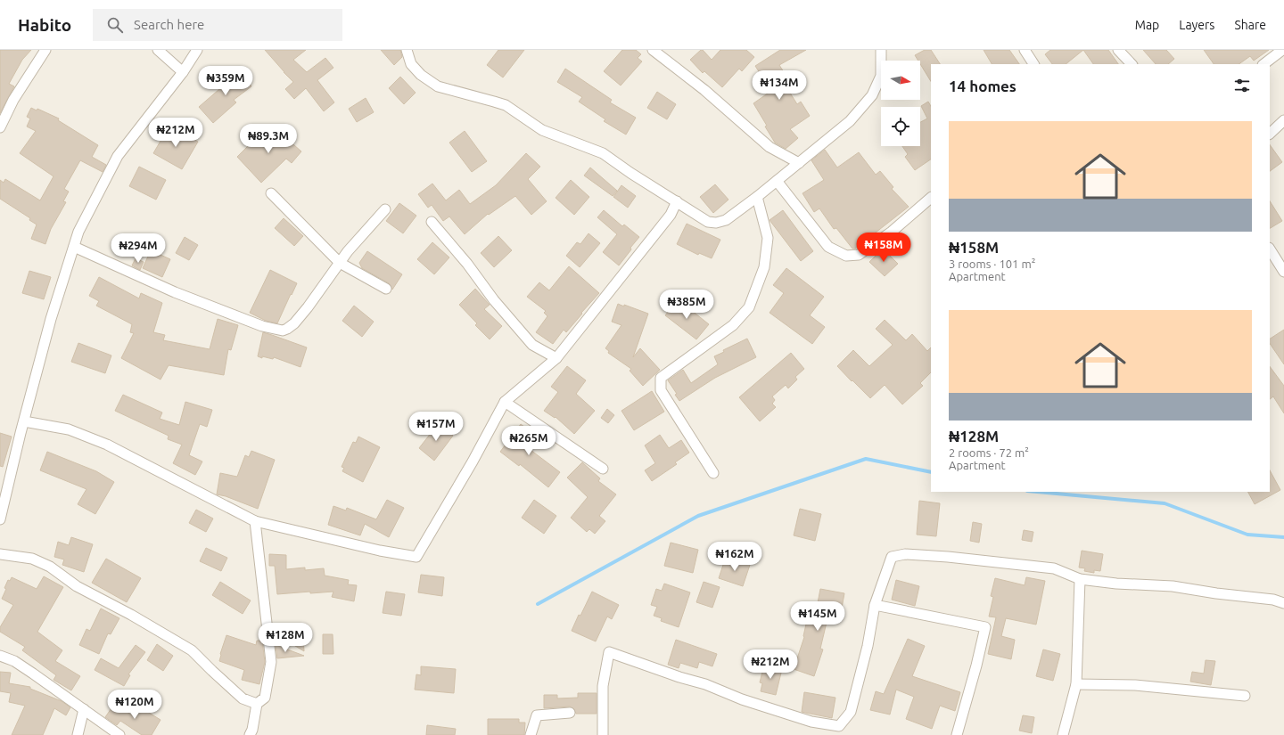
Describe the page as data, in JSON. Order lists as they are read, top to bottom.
{
  "north": "right",
  "page": {
    "header": "Habito",
    "search": "Search here",
    "nav": ["Map", "Layers", "Share"],
    "heading": "14 homes",
    "price": [
      "₦359M",
      "₦134M",
      "₦212M",
      "₦89.3M",
      "₦158M",
      "₦294M",
      "₦385M",
      "₦157M",
      "₦265M",
      "₦162M",
      "₦145M",
      "₦128M",
      "₦212M",
      "₦120M"
    ],
    "list": [
      {
        "name": "₦158M",
        "note": "3 rooms · 101 m² · Apartment"
      },
      {
        "name": "₦128M",
        "note": "2 rooms · 72 m² · Apartment"
      }
    ]
  }
}
